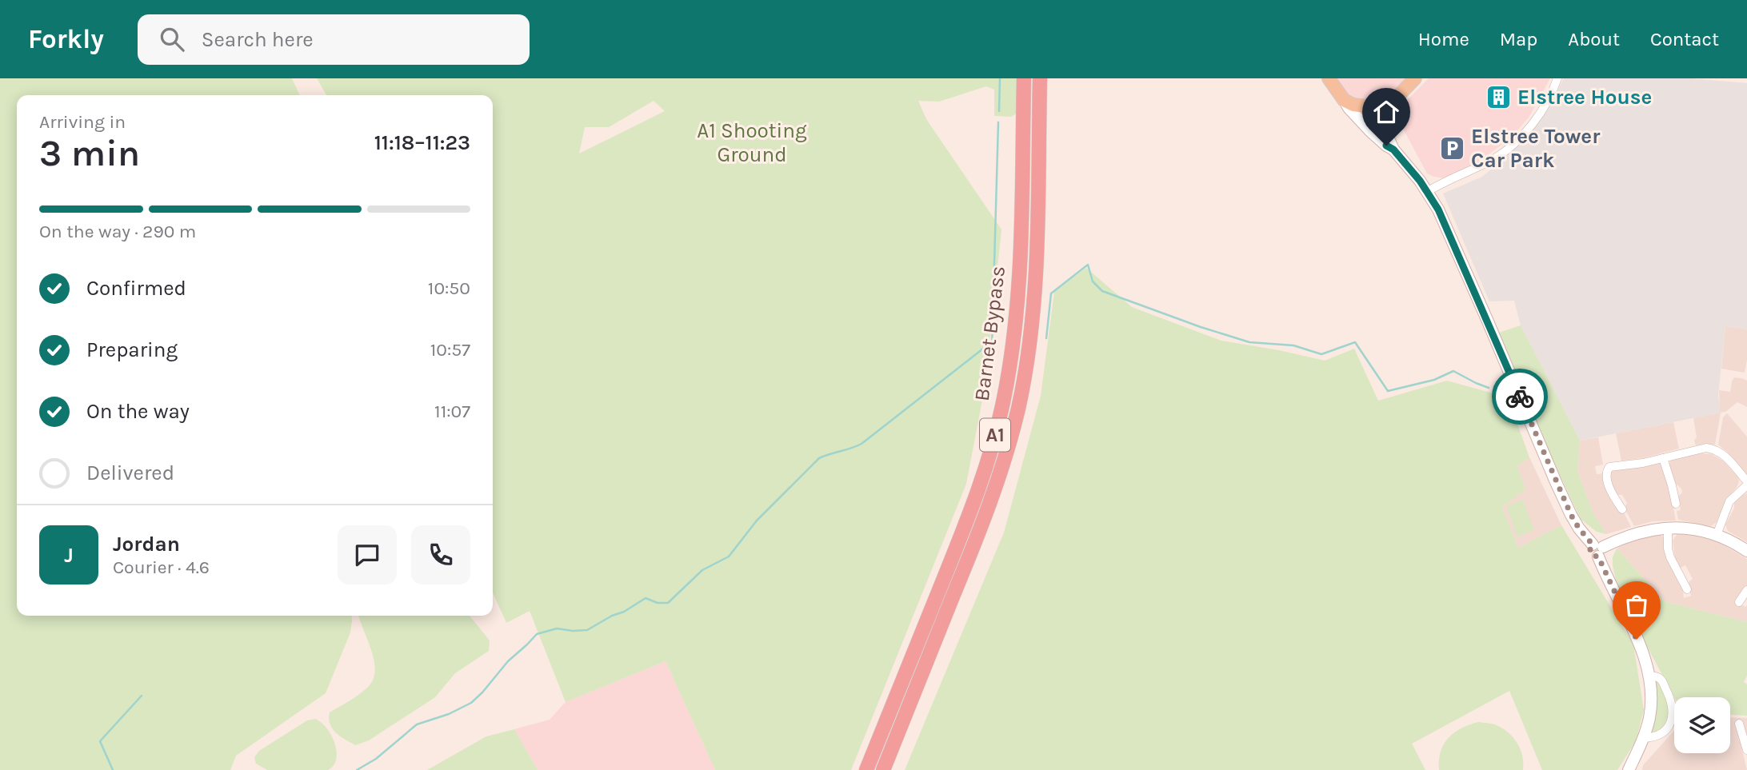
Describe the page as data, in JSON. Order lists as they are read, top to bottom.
{
  "streets": {
    "highway": ["Barnet Bypass", "A1"]
  },
  "parks": ["A1 Shooting Ground"],
  "places": {
    "building": ["Elstree House"],
    "parking": ["Elstree Tower Car Park"]
  },
  "page": {
    "header": "Forkly",
    "search": "Search here",
    "nav": [
      "Home",
      "Map",
      "About",
      "Contact"
    ],
    "heading": ["3 min", "Arriving in", "11:18–11:23"],
    "panel": ["Jordan", "Courier · 4.6"],
    "bar": "On the way · 290 m",
    "list": [
      ["Confirmed", "10:50"],
      ["Preparing", "10:57"],
      ["On the way", "11:07"],
      "Delivered"
    ],
    "round": "J"
  }
}
